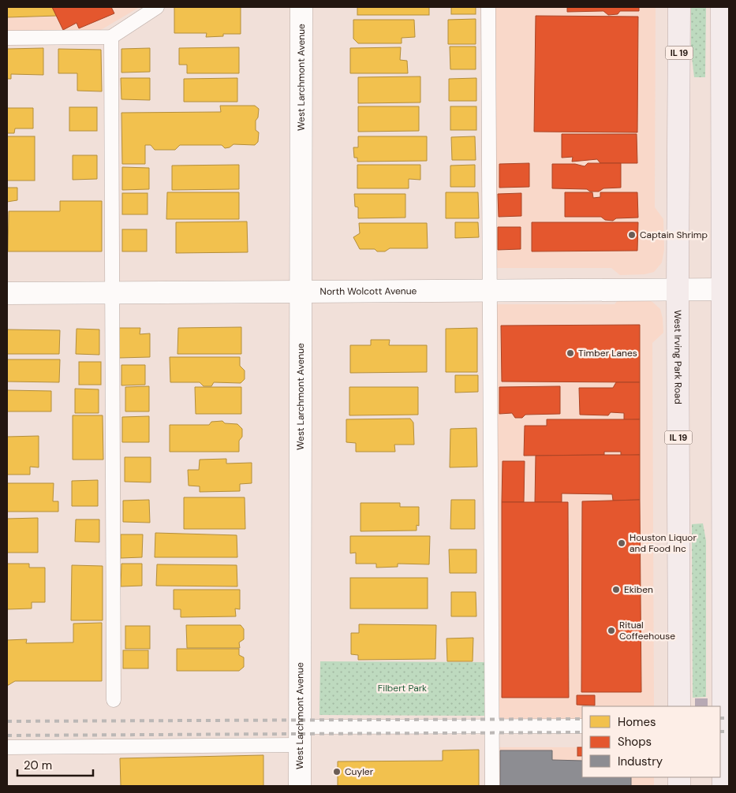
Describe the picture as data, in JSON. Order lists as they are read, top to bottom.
{
  "streets": {
    "main road": ["IL 19", "West Irving Park Road"],
    "street": ["West Larchmont Avenue", "North Wolcott Avenue"]
  },
  "crossings": [
    ["West Larchmont Avenue", "North Wolcott Avenue"],
    ["North Wolcott Avenue", "West Irving Park Road"]
  ],
  "parks": ["Filbert Park"],
  "places": [
    "Captain Shrimp",
    "Timber Lanes",
    "Houston Liquor and Food Inc",
    "Ekiben",
    "Ritual Coffeehouse",
    "Cuyler"
  ],
  "legend": ["Homes", "Shops", "Industry"],
  "scale_bar": "20 m"
}
